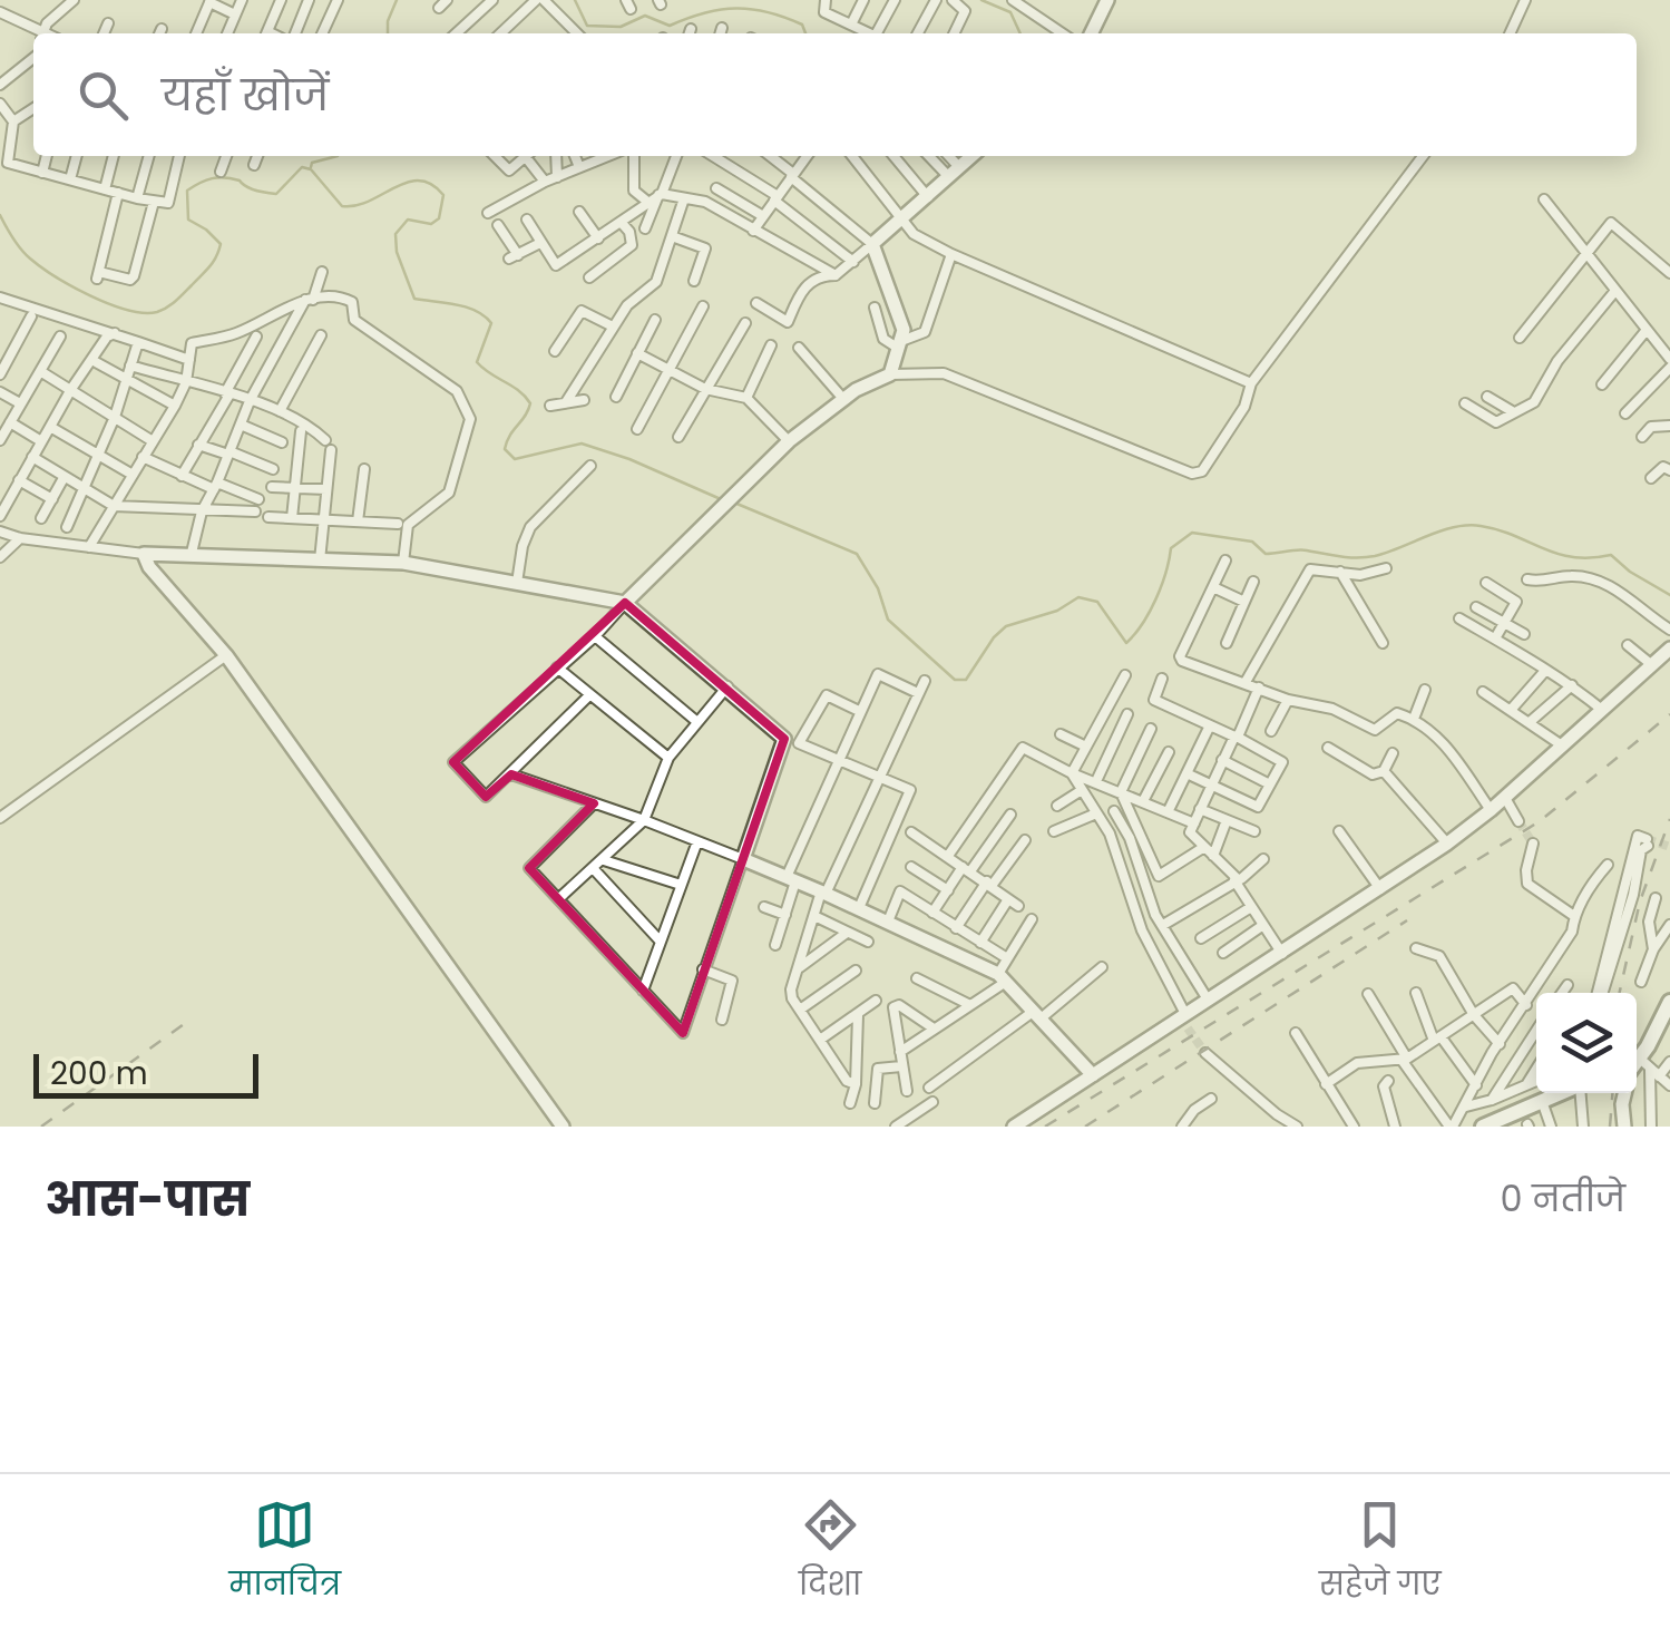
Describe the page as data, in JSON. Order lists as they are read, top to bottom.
{
  "scale_bar": "200 m",
  "page": {
    "search": "यहाँ खोजें",
    "scale": "200 m",
    "heading": ["आस-पास", "0 नतीजे"],
    "nav": ["मानचित्र", "दिशा", "सहेजे गए"]
  }
}
